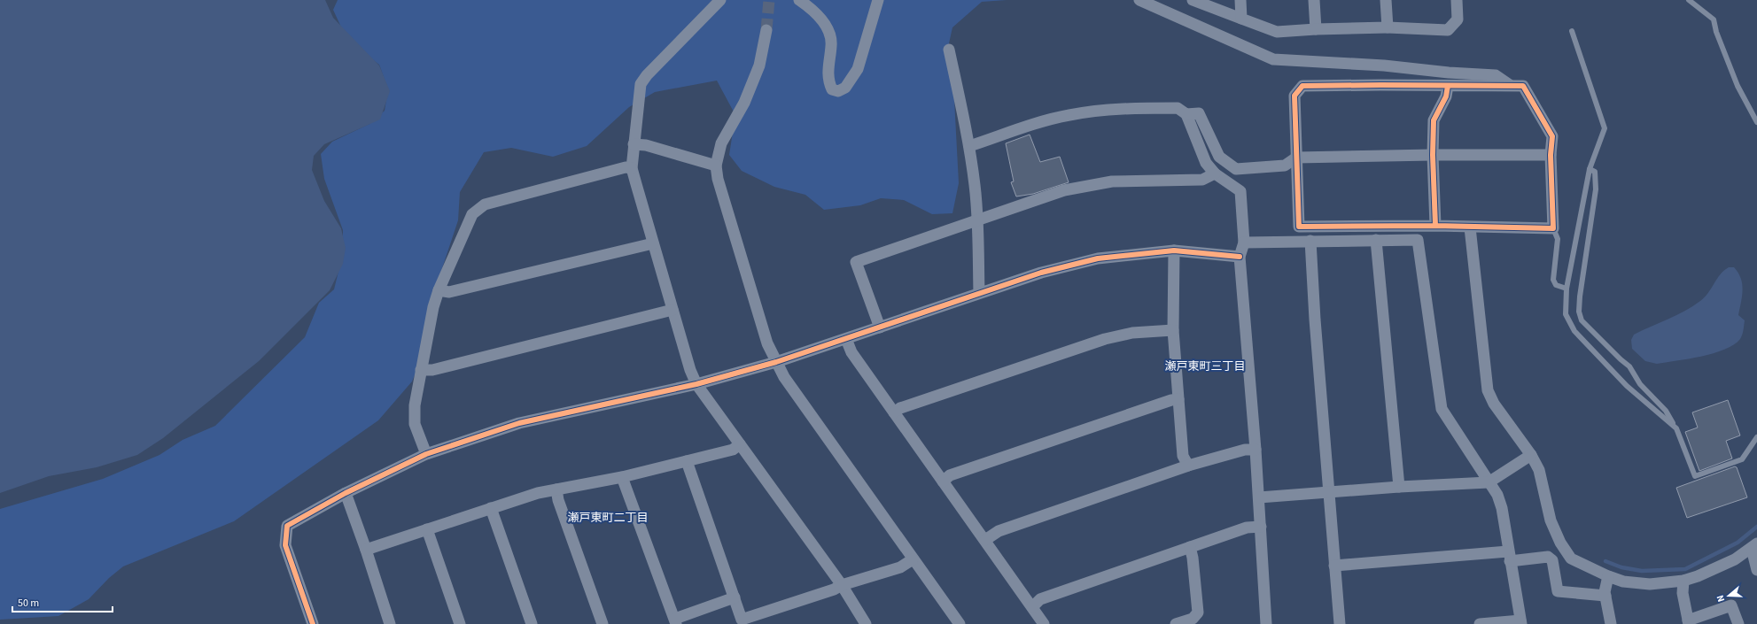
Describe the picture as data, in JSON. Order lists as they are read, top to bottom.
{
  "districts": ["瀬戸東町三丁目", "瀬戸東町二丁目"],
  "scale_bar": "50 m",
  "north": "left"
}
